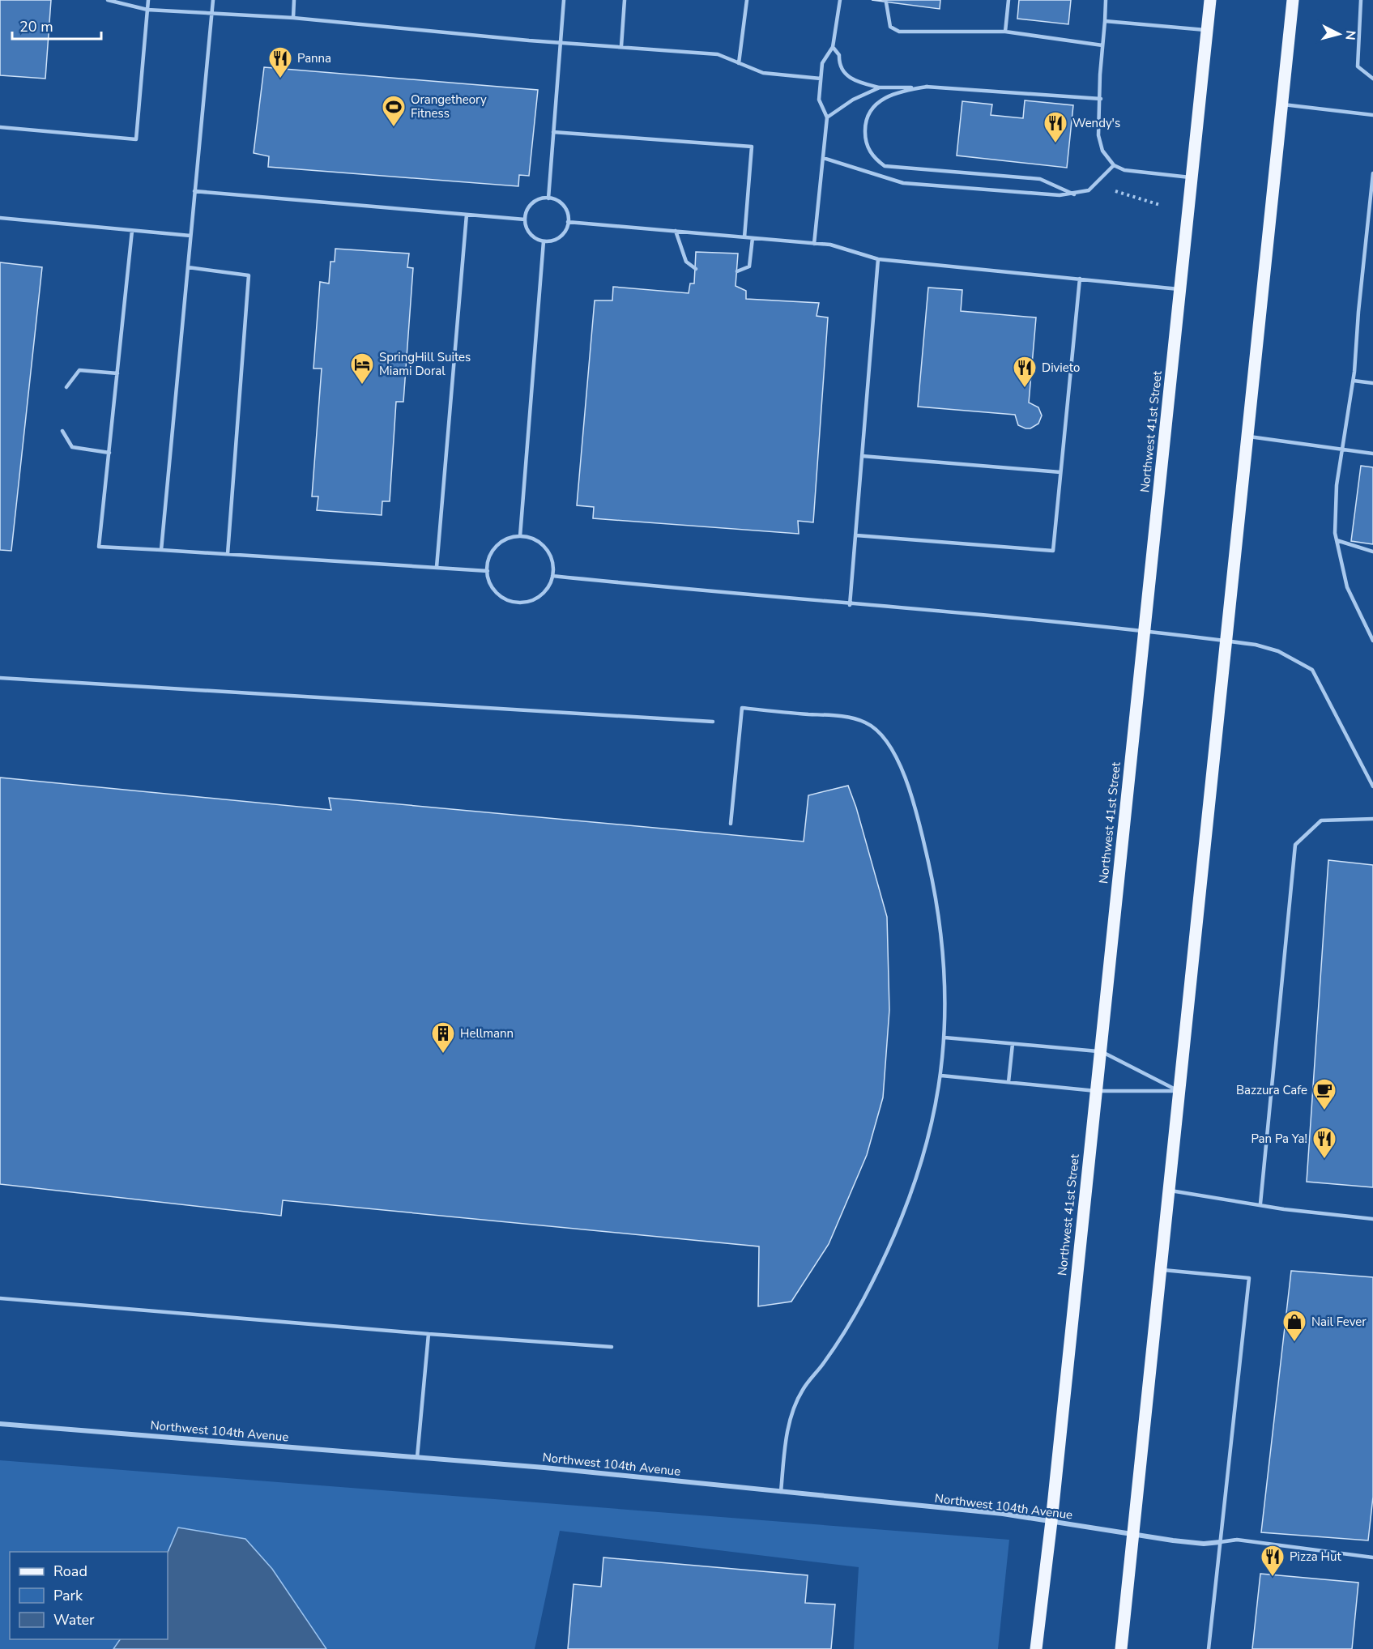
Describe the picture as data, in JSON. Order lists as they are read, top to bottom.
{
  "streets": {
    "main road": ["Northwest 41st Street"],
    "street": ["Northwest 104th Avenue"]
  },
  "crossings": [
    ["Northwest 41st Street", "Northwest 104th Avenue"]
  ],
  "places": {
    "restaurant": [
      "Panna",
      "Wendy's",
      "Divieto",
      "Pan Pa Ya!",
      "Pizza Hut"
    ],
    "sports": ["Orangetheory Fitness"],
    "hotel": ["SpringHill Suites Miami Doral"],
    "building": ["Hellmann"],
    "cafe": ["Bazzura Cafe"],
    "shop": ["Nail Fever"]
  },
  "legend": ["Road", "Park", "Water"],
  "scale_bar": "20 m",
  "north": "right"
}
